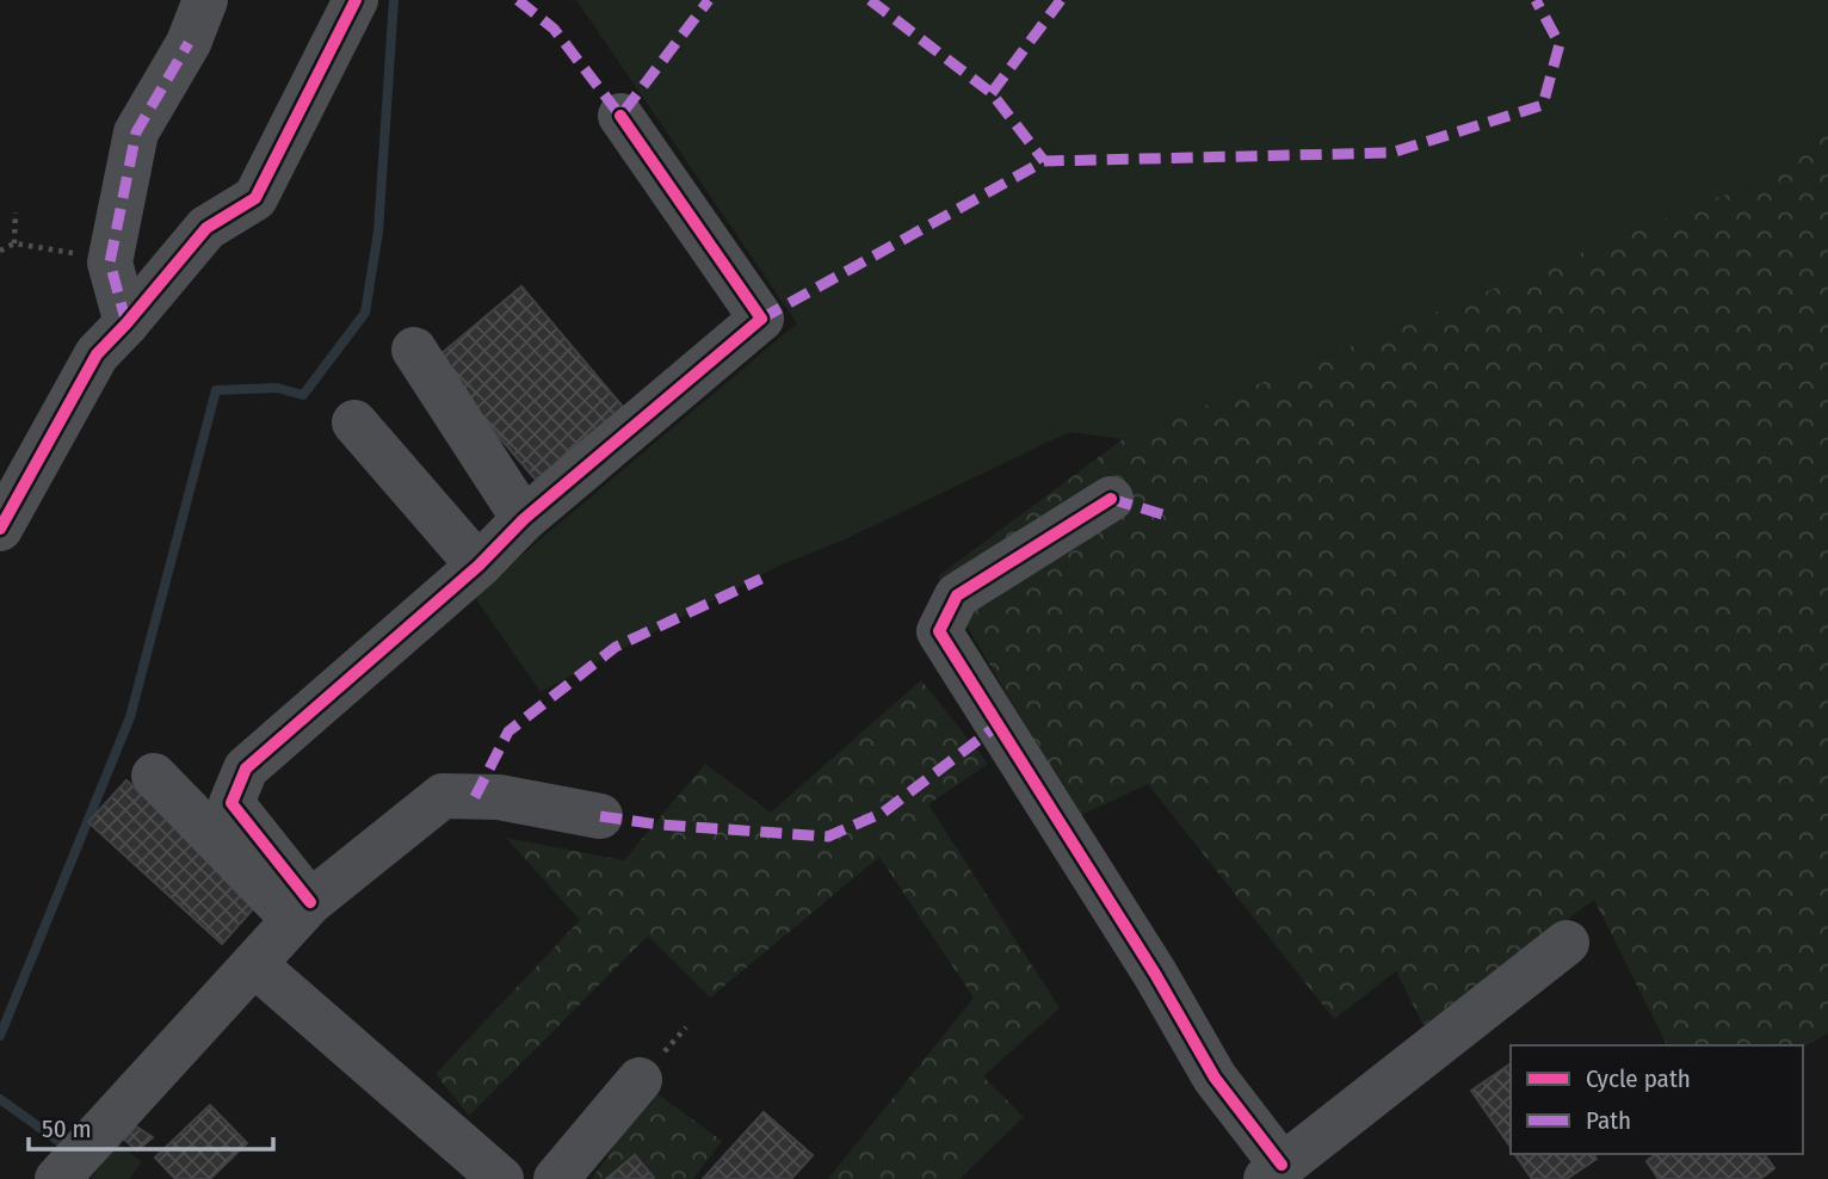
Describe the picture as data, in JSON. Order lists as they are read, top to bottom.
{
  "legend": ["Cycle path", "Path"],
  "scale_bar": "50 m"
}
